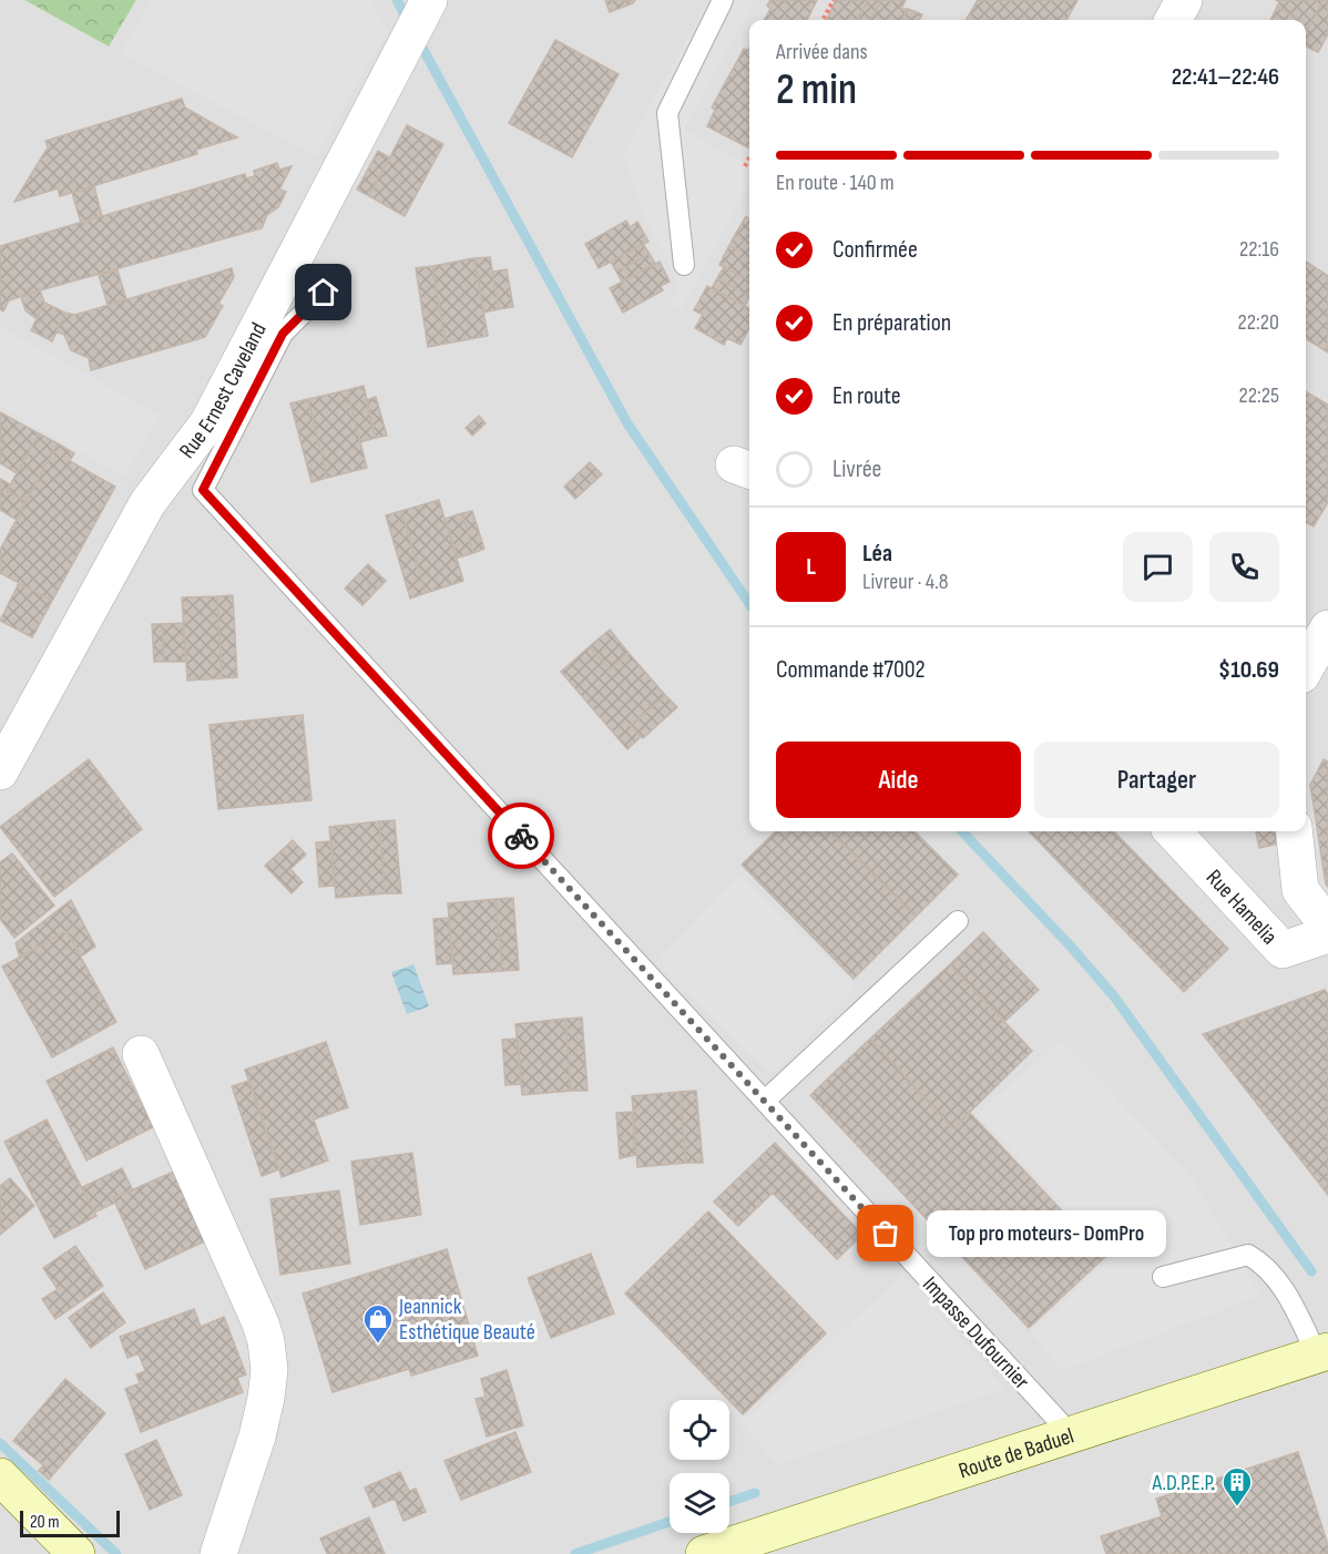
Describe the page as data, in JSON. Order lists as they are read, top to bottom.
{
  "streets": {
    "main road": ["Route de Baduel"],
    "street": ["Rue Ernest Caveland", "Rue Hamelia"],
    "lane": ["Impasse Dufournier"]
  },
  "crossings": [
    ["Impasse Dufournier", "Route de Baduel"]
  ],
  "places": {
    "other": ["Top pro moteurs- DomPro"],
    "shop": ["Jeannick Esthétique Beauté"],
    "building": ["A.D.P.E.P."]
  },
  "scale_bar": "20 m",
  "page": {
    "heading": ["2 min", "Arrivée dans", "22:41–22:46"],
    "panel": [
      "Léa",
      "Livreur · 4.8",
      "Commande #7002",
      "$10.69"
    ],
    "bar": "En route · 140 m",
    "list": [
      ["Confirmée", "22:16"],
      ["En préparation", "22:20"],
      ["En route", "22:25"],
      "Livrée"
    ],
    "round": "L",
    "buttons": ["Aide", "Partager"],
    "bubble": "Top pro moteurs- DomPro",
    "scale": "20 m"
  }
}
